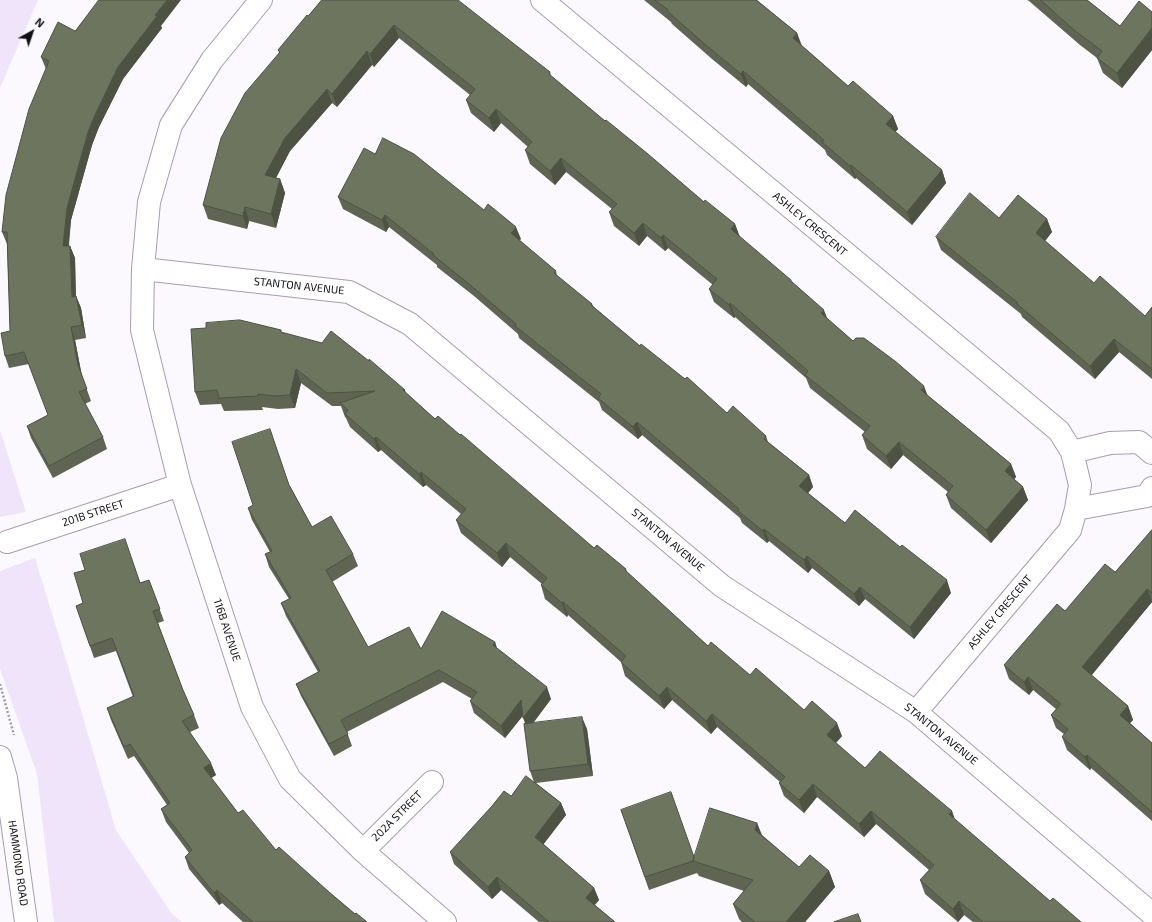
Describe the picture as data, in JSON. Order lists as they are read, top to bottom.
{
  "streets": {
    "street": [
      "ASHLEY CRESCENT",
      "STANTON AVENUE",
      "201B STREET",
      "116B AVENUE",
      "202A STREET",
      "HAMMOND ROAD"
    ]
  },
  "crossings": [
    ["ASHLEY CRESCENT", "STANTON AVENUE"],
    ["STANTON AVENUE", "116B AVENUE"],
    ["201B STREET", "116B AVENUE"],
    ["116B AVENUE", "202A STREET"]
  ],
  "north": "top right"
}
